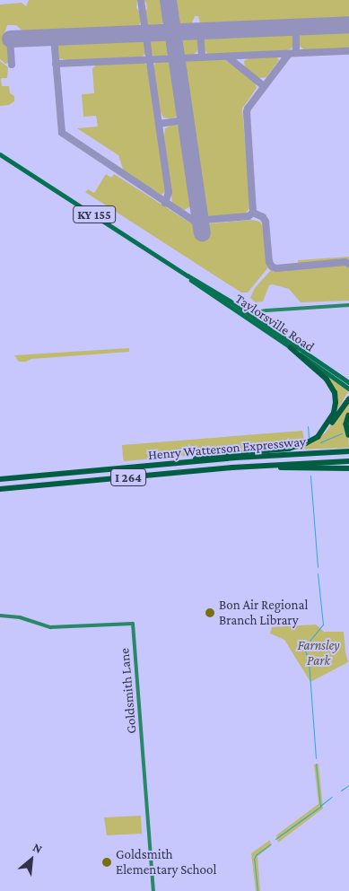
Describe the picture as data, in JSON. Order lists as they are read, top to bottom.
{
  "streets": {
    "highway": ["Henry Watterson Expressway", "I 264"],
    "main road": ["KY 155", "Taylorsville Road"],
    "street": ["Goldsmith Lane"]
  },
  "parks": ["Farnsley Park"],
  "places": ["Bon Air Regional Branch Library", "Goldsmith Elementary School"],
  "north": "top right"
}
